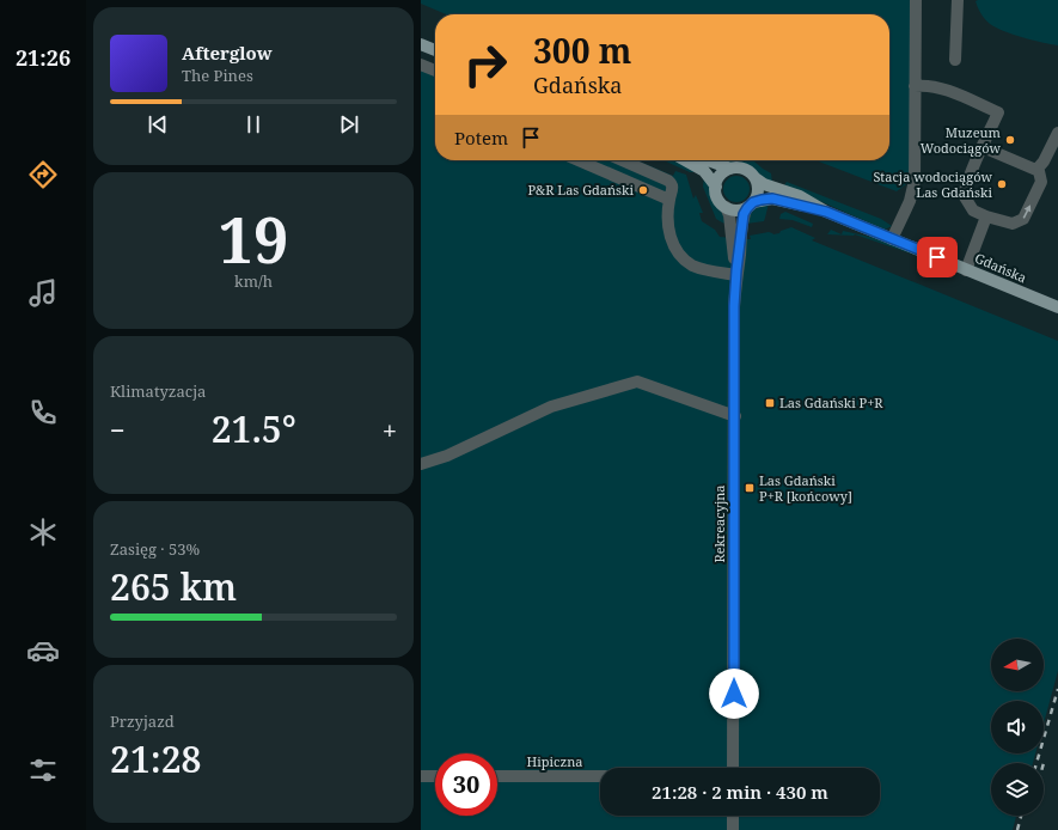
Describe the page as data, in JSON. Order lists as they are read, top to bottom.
{
  "streets": {
    "main road": ["Gdańska"],
    "street": ["Rekreacyjna", "Hipiczna"]
  },
  "crossings": [
    ["Gdańska", "Rekreacyjna"]
  ],
  "places": {
    "other": ["Muzeum Wodociągów", "Stacja wodociągów Las Gdański", "P&R Las Gdański"],
    "transit": ["Las Gdański P+R", "Las Gdański P+R [końcowy]"]
  },
  "north": "left",
  "page": {
    "tabs": "21:26",
    "turn": ["300 m", "Gdańska"],
    "song": ["Afterglow", "The Pines"],
    "then": "Potem",
    "tile": [
      ["19", "km/h"],
      "Klimatyzacja",
      ["Zasięg · 53%", "265 km"],
      ["Przyjazd", "21:28"]
    ],
    "heat": ["−", "21.5°", "+"],
    "limit": "30",
    "trip": "21:28 · 2 min · 430 m"
  }
}
